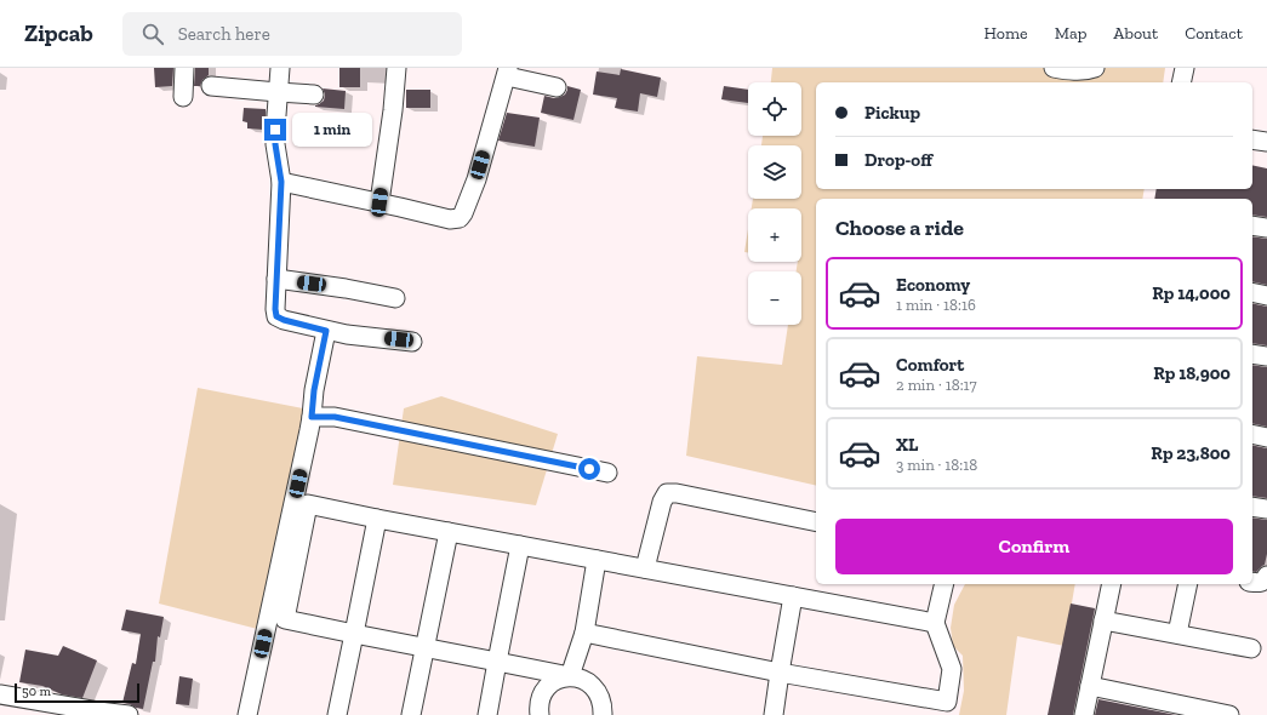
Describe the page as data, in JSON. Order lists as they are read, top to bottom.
{
  "scale_bar": "50 m",
  "page": {
    "header": "Zipcab",
    "search": "Search here",
    "nav": [
      "Home",
      "Map",
      "About",
      "Contact"
    ],
    "map_buttons": ["+", "−"],
    "banner": ["Pickup", "Drop-off"],
    "bubble": "1 min",
    "heading": "Choose a ride",
    "list": [
      {
        "name": "Economy",
        "note": "1 min · 18:16",
        "value": "Rp 14,000"
      },
      {
        "name": "Comfort",
        "note": "2 min · 18:17",
        "value": "Rp 18,900"
      },
      {
        "name": "XL",
        "note": "3 min · 18:18",
        "value": "Rp 23,800"
      }
    ],
    "buttons": "Confirm",
    "scale": "50 m"
  }
}
